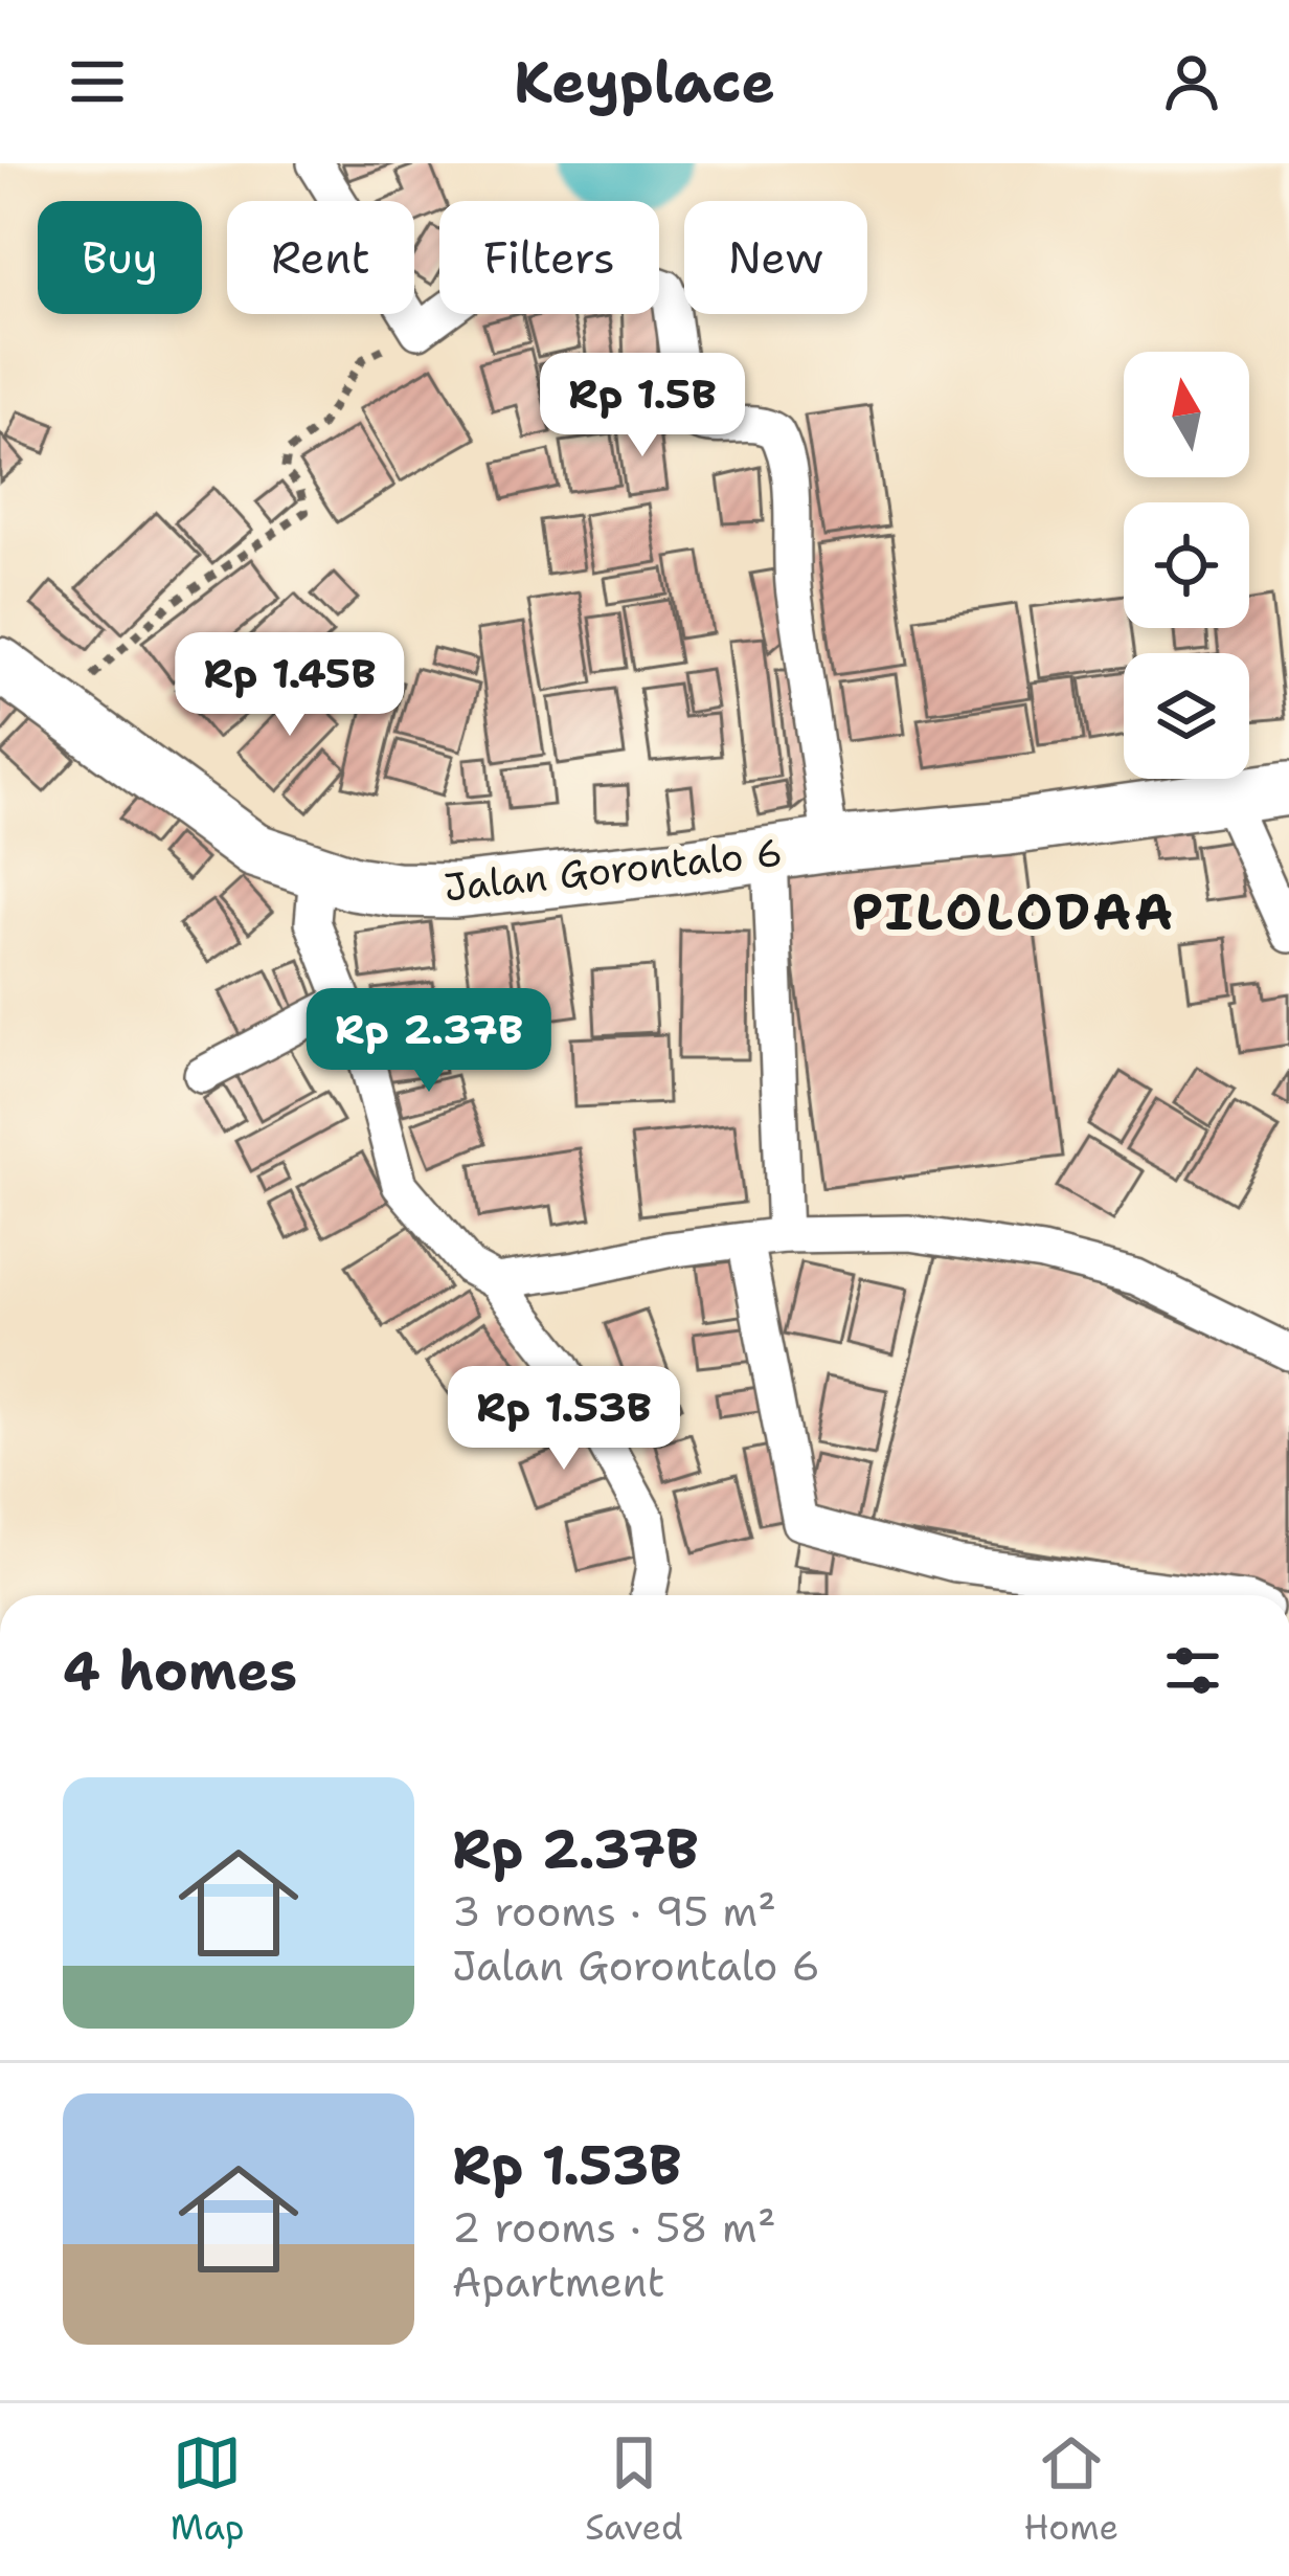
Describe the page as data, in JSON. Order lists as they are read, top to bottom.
{
  "streets": {
    "main road": ["Jalan Gorontalo 6"]
  },
  "districts": ["PILOLODAA"],
  "north": "top",
  "page": {
    "header": "Keyplace",
    "chip": [
      "Buy",
      "Rent",
      "Filters",
      "New"
    ],
    "price": [
      "Rp 1.5B",
      "Rp 1.45B",
      "Rp 2.37B",
      "Rp 1.53B"
    ],
    "heading": "4 homes",
    "list": [
      {
        "name": "Rp 2.37B",
        "note": "3 rooms · 95 m² · Jalan Gorontalo 6"
      },
      {
        "name": "Rp 1.53B",
        "note": "2 rooms · 58 m² · Apartment"
      }
    ],
    "tabs": ["Map", "Saved", "Home"]
  }
}
